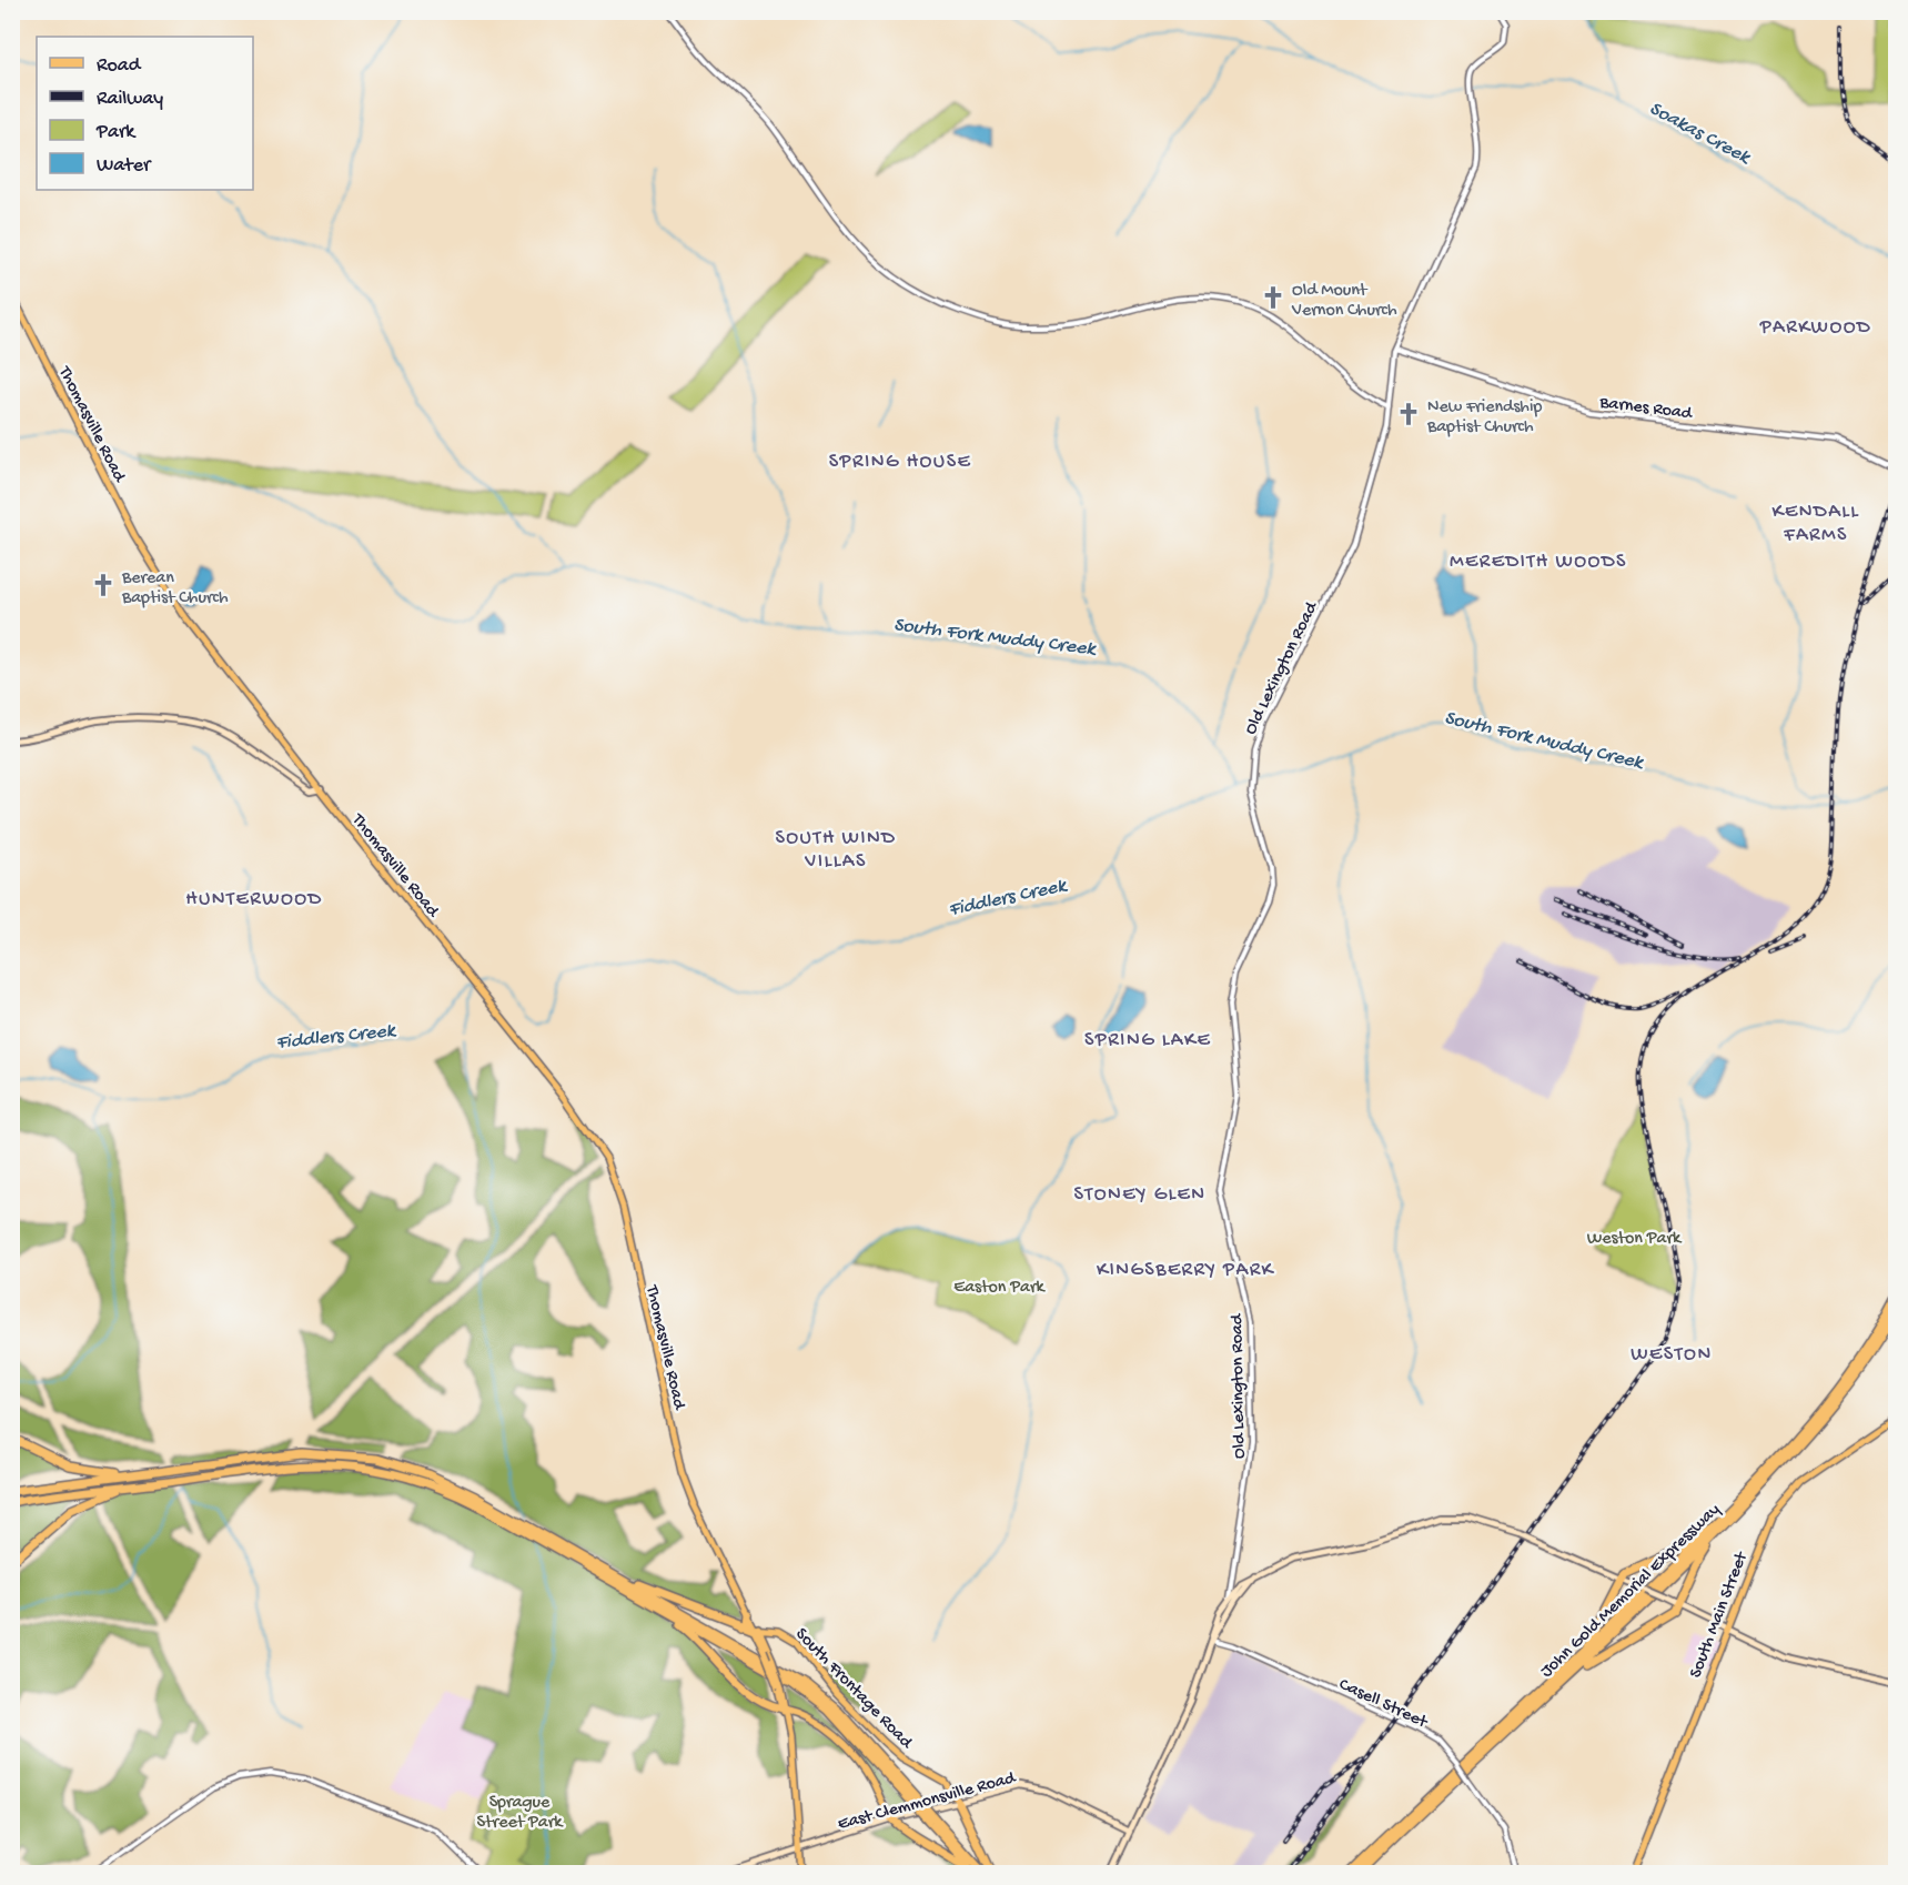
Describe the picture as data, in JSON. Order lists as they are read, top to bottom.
{
  "streets": {
    "highway": ["John Gold Memorial Expressway"],
    "main road": [
      "Thomasville Road",
      "Old Lexington Road",
      "South Main Street",
      "South Frontage Road",
      "East Clemmonsville Road"
    ],
    "street": ["Barnes Road", "Casell Street"]
  },
  "crossings": [
    ["Barnes Road", "Old Lexington Road"],
    ["Thomasville Road", "South Frontage Road"],
    ["Thomasville Road", "East Clemmonsville Road"],
    ["Old Lexington Road", "Casell Street"],
    ["Old Lexington Road", "East Clemmonsville Road"],
    ["South Frontage Road", "East Clemmonsville Road"]
  ],
  "districts": [
    "PARKWOOD",
    "SPRING HOUSE",
    "KENDALL FARMS",
    "MEREDITH WOODS",
    "SOUTH WIND VILLAS",
    "HUNTERWOOD",
    "SPRING LAKE",
    "STONEY GLEN",
    "KINGSBERRY PARK",
    "WESTON"
  ],
  "water": ["Soakas Creek", "South Fork Muddy Creek", "Fiddlers Creek"],
  "parks": ["Weston Park", "Easton Park", "Sprague Street Park"],
  "places": {
    "church": ["Old Mount Vernon Church", "New Friendship Baptist Church", "Berean Baptist Church"]
  },
  "legend": [
    "Road",
    "Railway",
    "Park",
    "Water"
  ]
}
